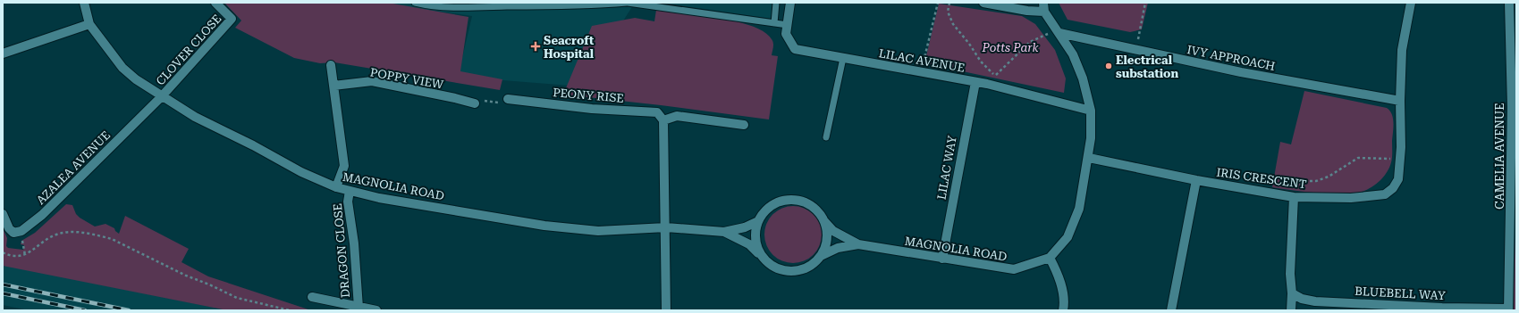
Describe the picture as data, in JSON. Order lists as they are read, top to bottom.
{
  "streets": {
    "street": [
      "CLOVER CLOSE",
      "IVY APPROACH",
      "LILAC AVENUE",
      "POPPY VIEW",
      "PEONY RISE",
      "CAMELIA AVENUE",
      "AZALEA AVENUE",
      "LILAC WAY",
      "IRIS CRESCENT",
      "MAGNOLIA ROAD",
      "DRAGON CLOSE",
      "BLUEBELL WAY"
    ]
  },
  "crossings": [
    ["CLOVER CLOSE", "AZALEA AVENUE"],
    ["CLOVER CLOSE", "MAGNOLIA ROAD"],
    ["IVY APPROACH", "IRIS CRESCENT"],
    ["LILAC AVENUE", "LILAC WAY"],
    ["CAMELIA AVENUE", "BLUEBELL WAY"],
    ["AZALEA AVENUE", "MAGNOLIA ROAD"],
    ["LILAC WAY", "MAGNOLIA ROAD"],
    ["MAGNOLIA ROAD", "DRAGON CLOSE"]
  ],
  "parks": ["Potts Park"],
  "places": {
    "health": ["Seacroft Hospital"],
    "other": ["Electrical substation"]
  }
}
